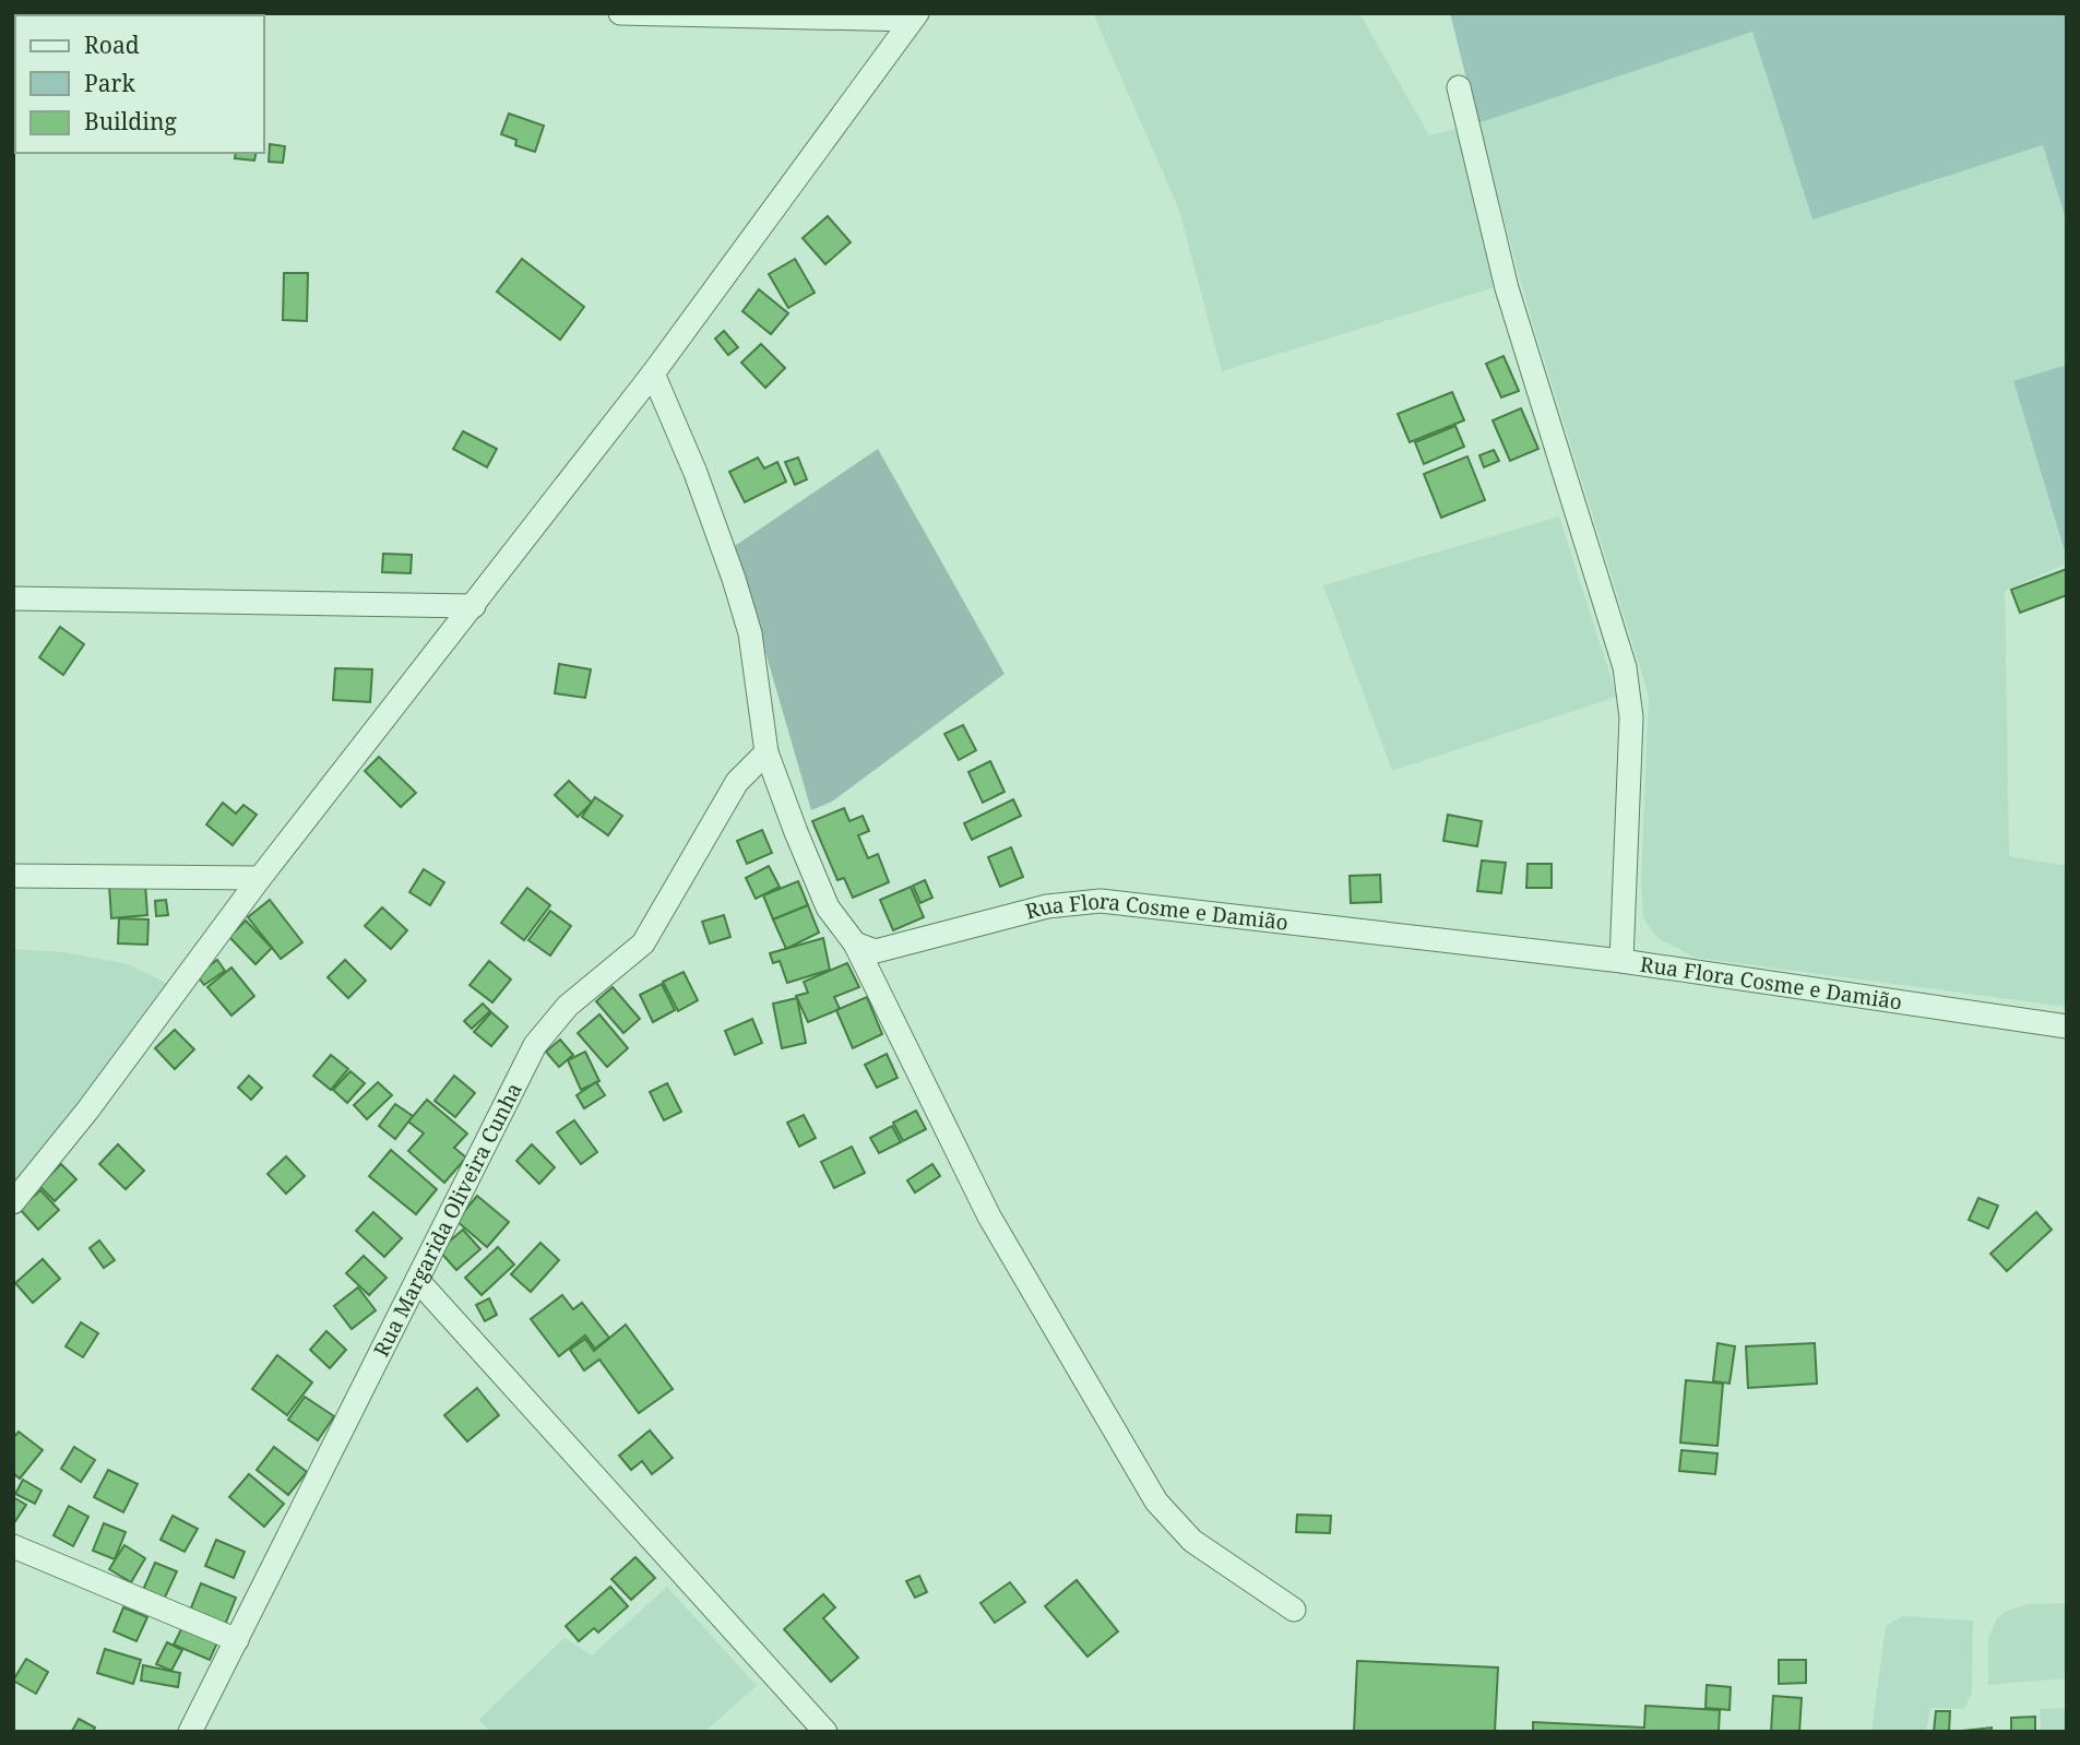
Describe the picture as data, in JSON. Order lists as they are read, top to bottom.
{
  "streets": {
    "street": ["Rua Flora Cosme e Damião", "Rua Margarida Oliveira Cunha"]
  },
  "legend": ["Road", "Park", "Building"]
}
